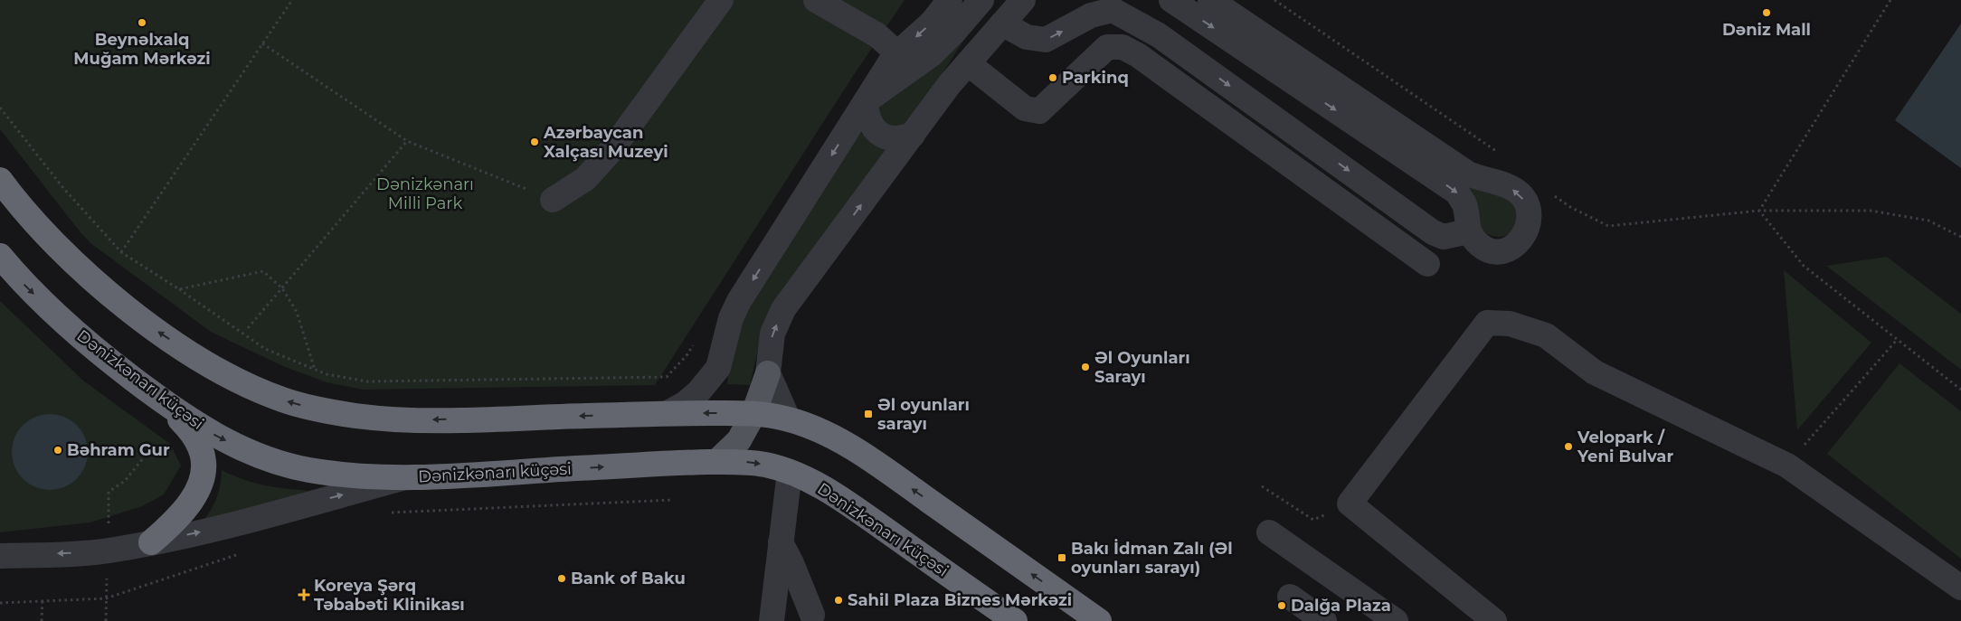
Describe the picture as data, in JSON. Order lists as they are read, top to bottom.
{
  "streets": {
    "highway": ["Dənizkənarı küçəsi"]
  },
  "parks": ["Dənizkənarı Milli Park"],
  "places": {
    "other": [
      "Dəniz Mall",
      "Beynəlxalq Muğam Mərkəzi",
      "Parkinq",
      "Azərbaycan Xalçası Muzeyi",
      "Əl Oyunları Sarayı",
      "Velopark / Yeni Bulvar",
      "Bəhram Gur",
      "Bank of Baku",
      "Sahil Plaza Biznes Mərkəzi",
      "Dalğa Plaza"
    ],
    "transit": ["Əl oyunları sarayı", "Bakı İdman Zalı (Əl oyunları sarayı)"],
    "health": ["Koreya Şərq Təbabəti Klinikası"]
  }
}
